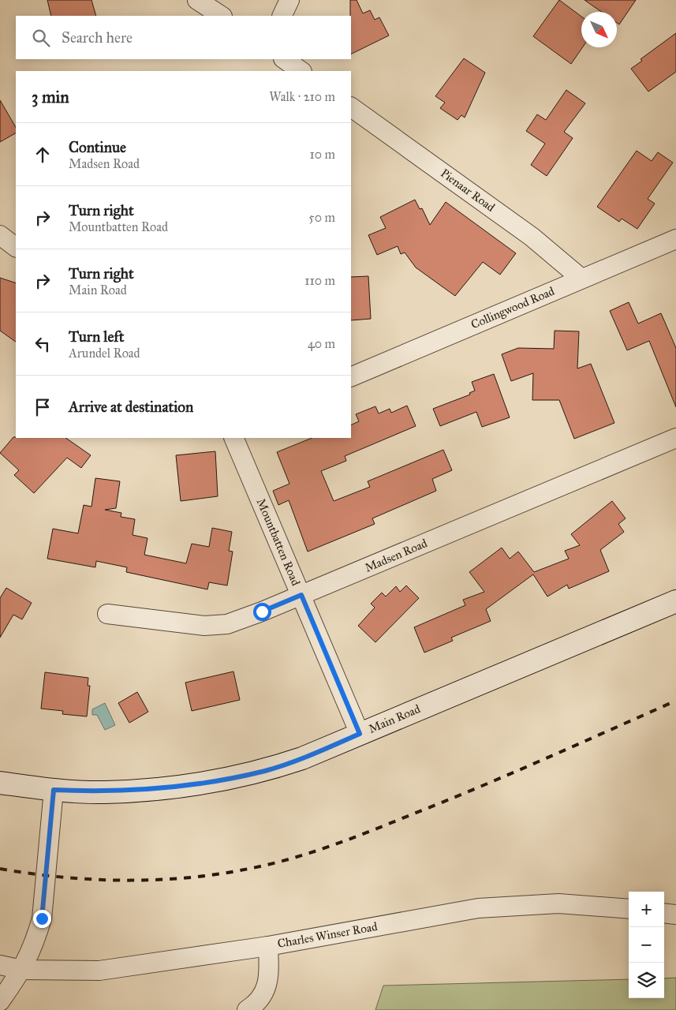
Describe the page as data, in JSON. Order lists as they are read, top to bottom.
{
  "streets": {
    "main road": ["Main Road"],
    "street": [
      "Pienaar Road",
      "Collingwood Road",
      "Mountbatten Road",
      "Madsen Road",
      "Charles Winser Road"
    ]
  },
  "crossings": [
    ["Pienaar Road", "Collingwood Road"],
    ["Mountbatten Road", "Madsen Road"],
    ["Mountbatten Road", "Main Road"]
  ],
  "north": "bottom right",
  "page": {
    "search": "Search here",
    "heading": ["3 min", "Walk · 210 m"],
    "list": [
      ["Continue", "Madsen Road", "10 m"],
      ["Turn right", "Mountbatten Road", "50 m"],
      ["Turn right", "Main Road", "110 m"],
      ["Turn left", "Arundel Road", "40 m"],
      "Arrive at destination"
    ],
    "map_buttons": ["+", "−"]
  }
}
